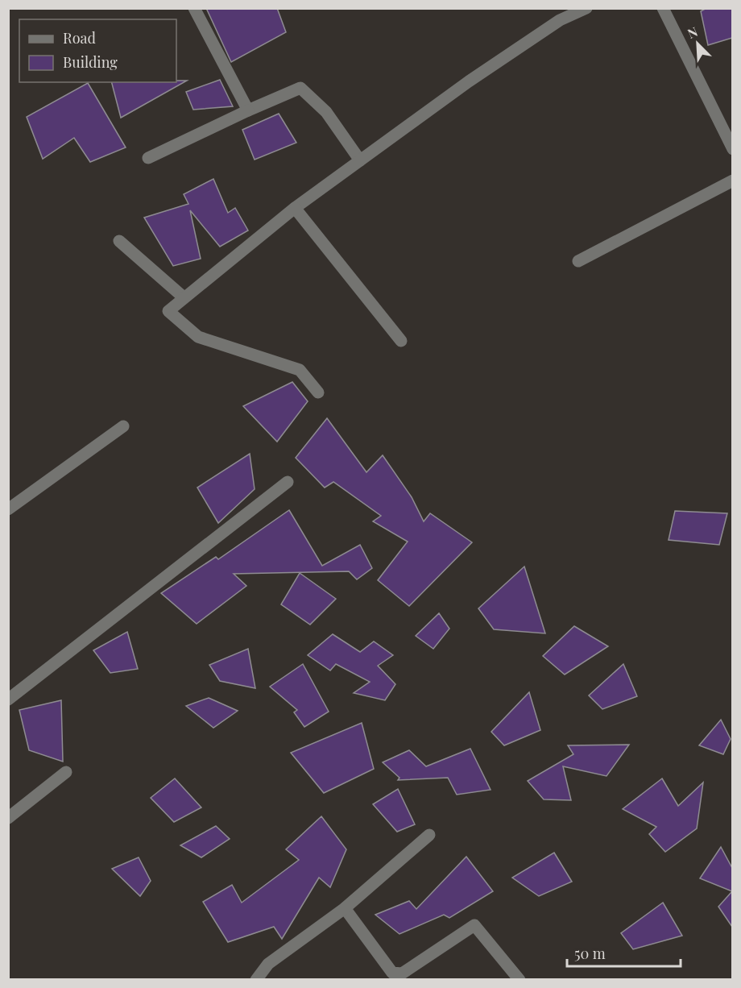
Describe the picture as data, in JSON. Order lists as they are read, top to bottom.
{
  "legend": ["Road", "Building"],
  "scale_bar": "50 m",
  "north": "top left"
}
